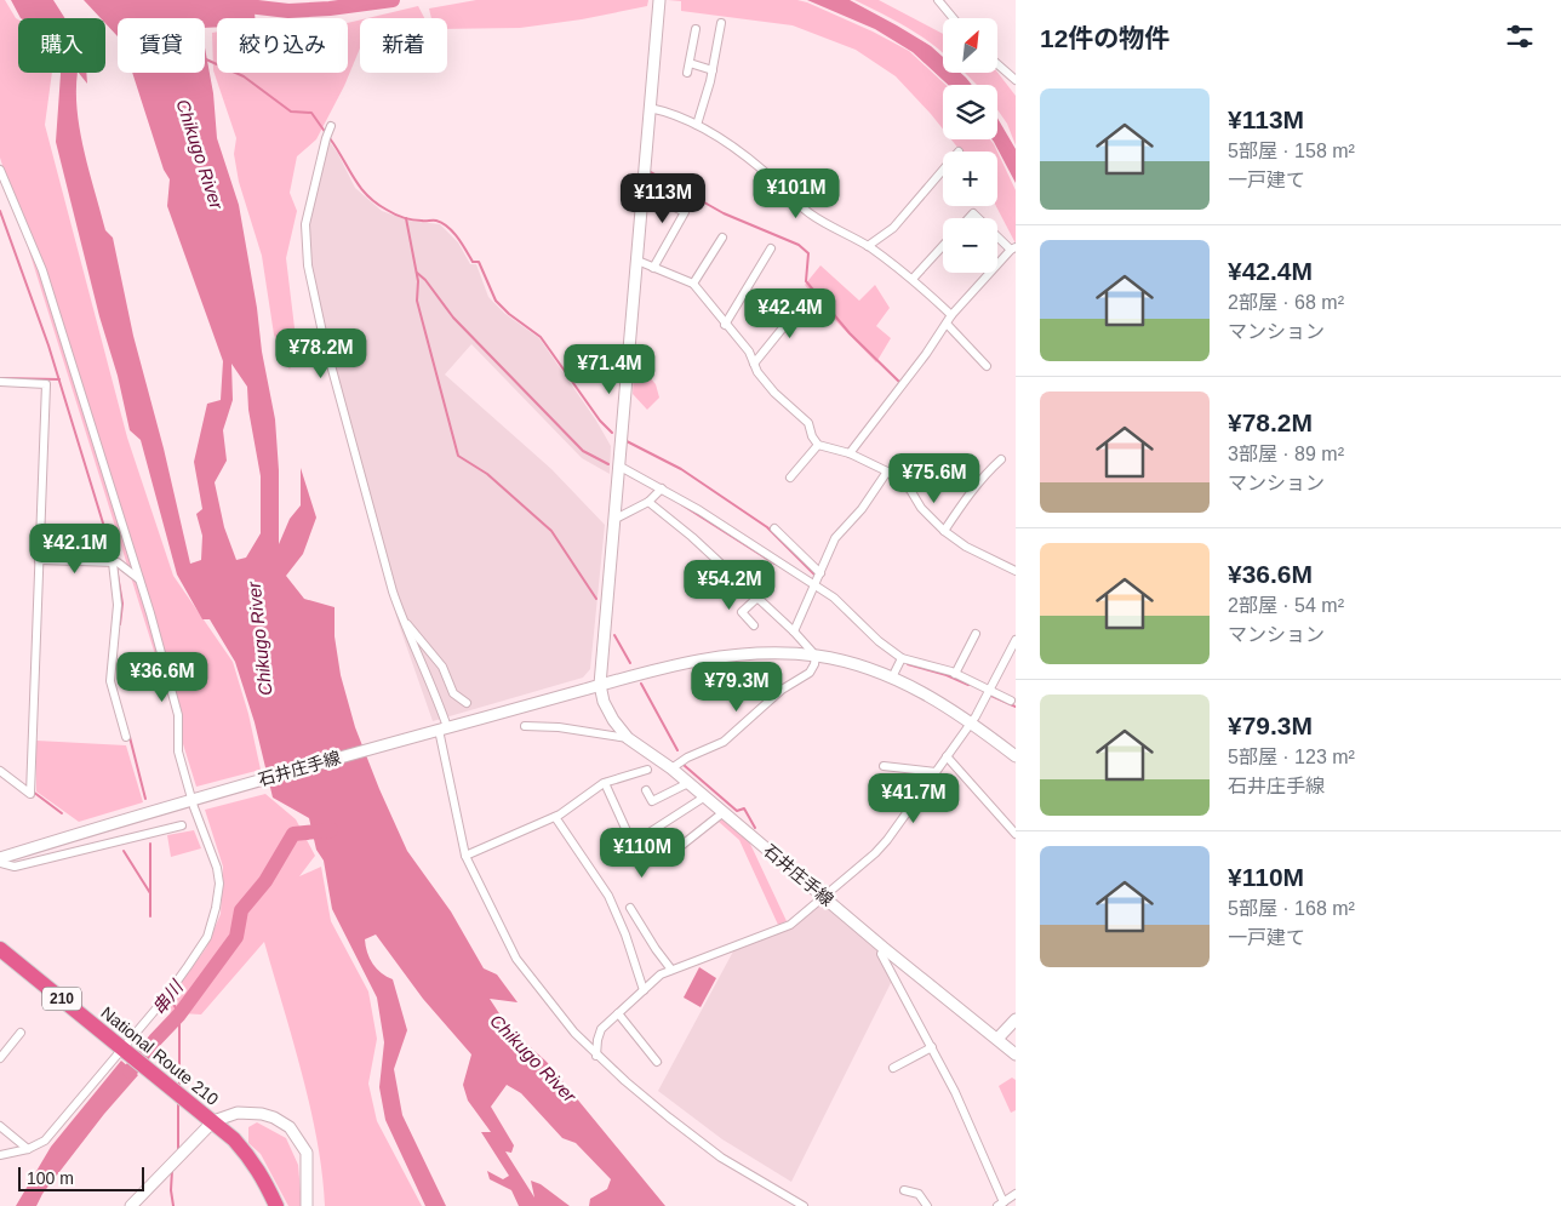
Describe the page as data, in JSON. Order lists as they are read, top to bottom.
{
  "streets": {
    "highway": ["210", "National Route 210"],
    "street": ["石井庄手線"]
  },
  "crossings": [
    ["210", "National Route 210"]
  ],
  "water": ["Chikugo River", "串川"],
  "scale_bar": "100 m",
  "north": "top right",
  "page": {
    "heading": "12件の物件",
    "map_buttons": ["+", "−"],
    "chip": [
      "購入",
      "賃貸",
      "絞り込み",
      "新着"
    ],
    "list": [
      {
        "name": "¥113M",
        "note": "5部屋 · 158 m² · 一戸建て"
      },
      {
        "name": "¥42.4M",
        "note": "2部屋 · 68 m² · マンション"
      },
      {
        "name": "¥78.2M",
        "note": "3部屋 · 89 m² · マンション"
      },
      {
        "name": "¥36.6M",
        "note": "2部屋 · 54 m² · マンション"
      },
      {
        "name": "¥79.3M",
        "note": "5部屋 · 123 m² · 石井庄手線"
      },
      {
        "name": "¥110M",
        "note": "5部屋 · 168 m² · 一戸建て"
      }
    ],
    "price": [
      "¥101M",
      "¥113M",
      "¥42.4M",
      "¥78.2M",
      "¥71.4M",
      "¥75.6M",
      "¥42.1M",
      "¥54.2M",
      "¥36.6M",
      "¥79.3M",
      "¥41.7M",
      "¥110M"
    ],
    "scale": "100 m"
  }
}
